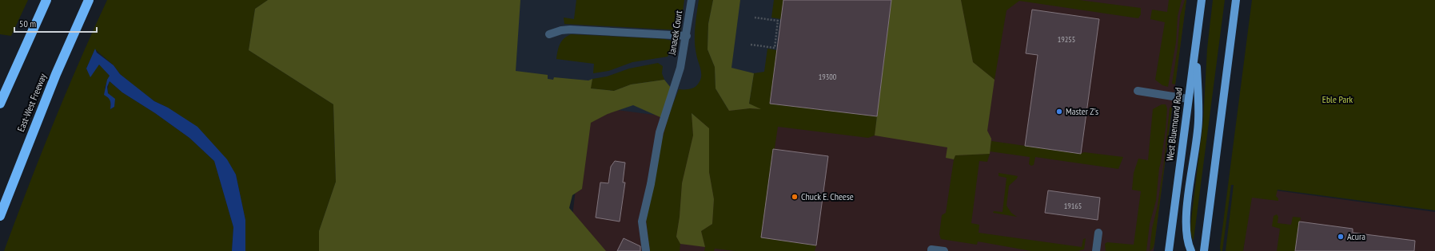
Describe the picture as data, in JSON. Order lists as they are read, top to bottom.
{
  "streets": {
    "highway": ["East-West Freeway"],
    "main road": ["West Bluemound Road"],
    "street": ["Janacek Court"]
  },
  "parks": ["Eble Park"],
  "places": ["Master Z's", "Chuck E. Cheese", "Acura"],
  "house_numbers": ["19255", "19300", "19165"],
  "scale_bar": "50 m"
}
